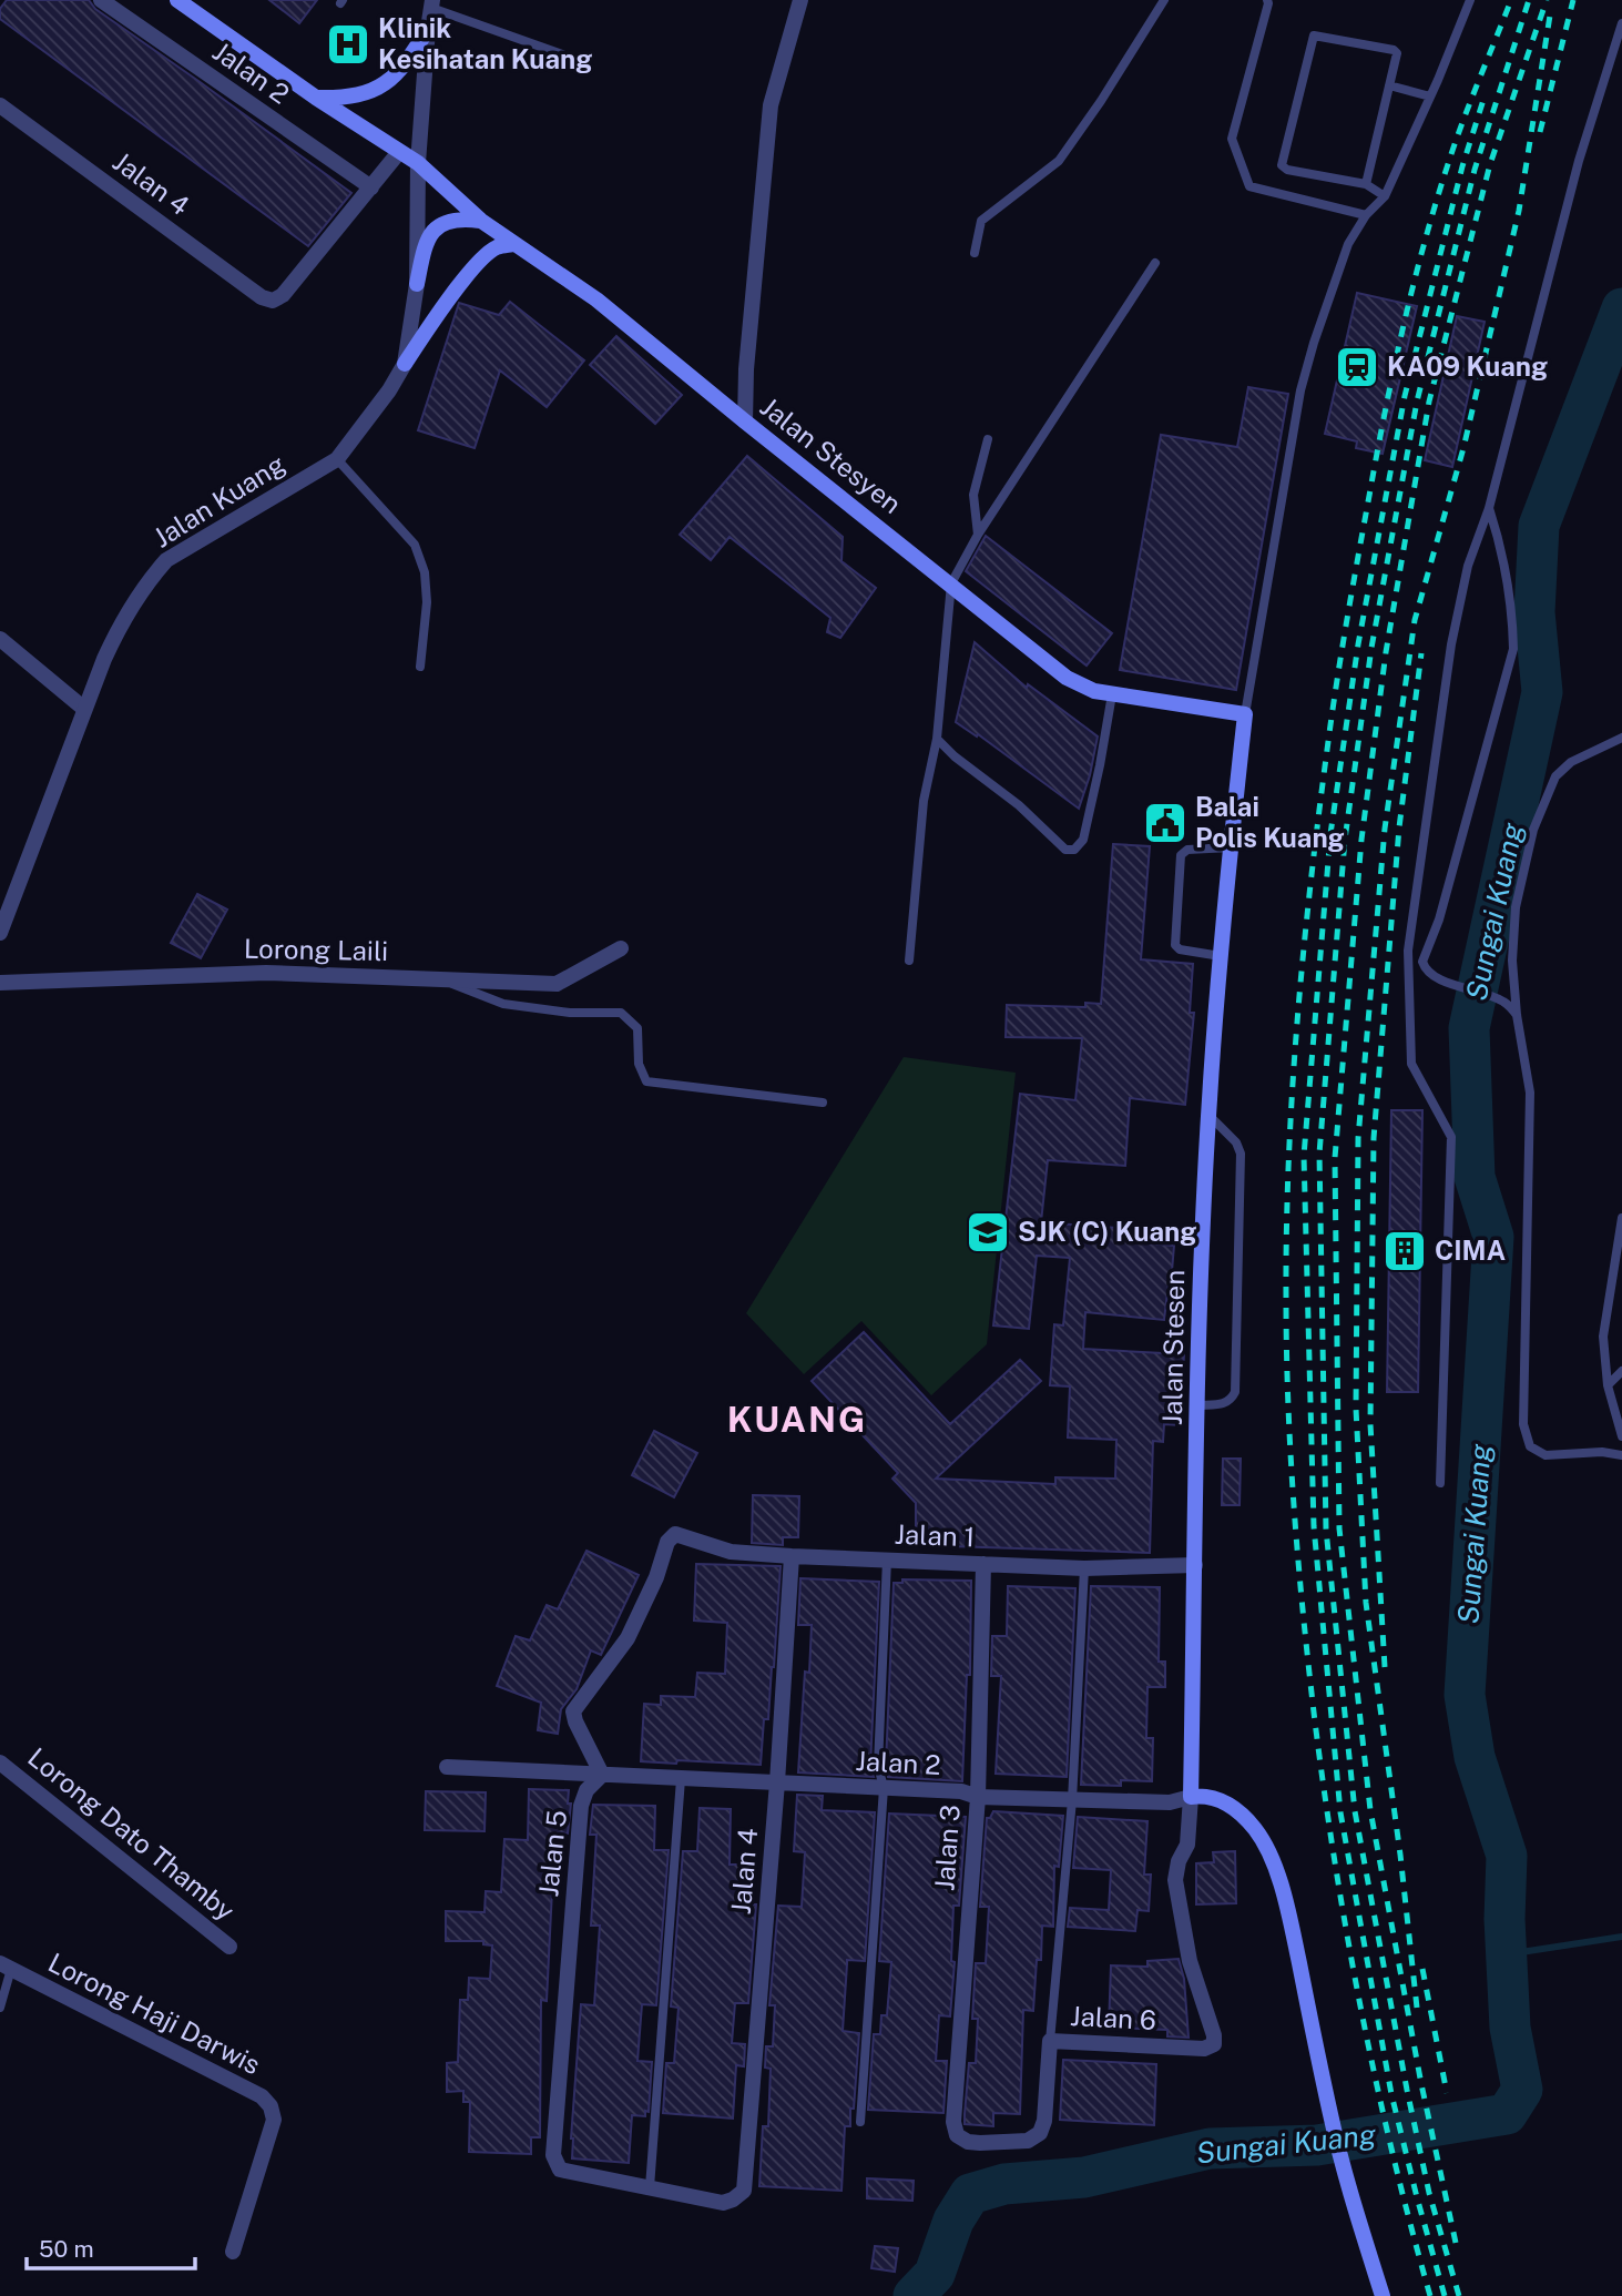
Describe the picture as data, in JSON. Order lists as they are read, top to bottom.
{
  "streets": {
    "main road": ["Jalan Stesyen", "Jalan Stesen"],
    "street": [
      "Jalan 2",
      "Jalan 4",
      "Jalan Kuang",
      "Lorong Laili",
      "Jalan 1",
      "Lorong Dato Thamby",
      "Jalan 3",
      "Jalan 5",
      "Lorong Haji Darwis",
      "Jalan 6"
    ]
  },
  "crossings": [
    ["Jalan 2", "Jalan 4"],
    ["Jalan 2", "Jalan Stesen"],
    ["Jalan 2", "Jalan 1"],
    ["Jalan 2", "Jalan 3"],
    ["Jalan 2", "Jalan 5"],
    ["Jalan 2", "Jalan 6"],
    ["Jalan 4", "Jalan 1"],
    ["Jalan 4", "Jalan 5"],
    ["Jalan Stesyen", "Jalan Kuang"],
    ["Jalan Stesyen", "Jalan Stesen"],
    ["Jalan Stesen", "Jalan 1"],
    ["Jalan Stesen", "Jalan 6"],
    ["Jalan 1", "Jalan 3"],
    ["Jalan 1", "Jalan 5"],
    ["Jalan 3", "Jalan 6"]
  ],
  "districts": ["KUANG"],
  "water": ["Sungai Kuang"],
  "places": {
    "hospital": ["Klinik Kesihatan Kuang"],
    "station": ["KA09 Kuang"],
    "public building": ["Balai Polis Kuang"],
    "school or university": ["SJK (C) Kuang"],
    "building": ["CIMA"]
  },
  "scale_bar": "50 m"
}
